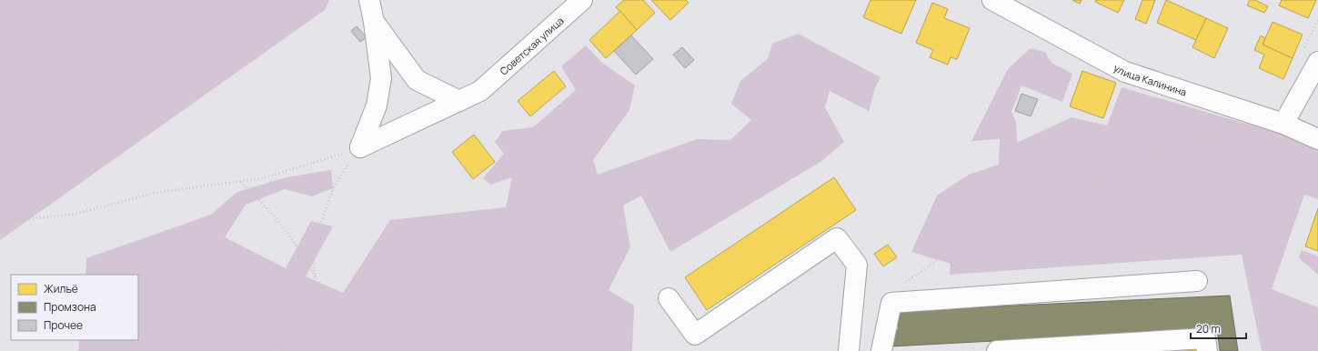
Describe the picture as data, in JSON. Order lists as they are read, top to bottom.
{
  "streets": {
    "street": ["Советская улица", "улица Калинина"]
  },
  "legend": ["Жильё", "Промзона", "Прочее"],
  "scale_bar": "20 m"
}
